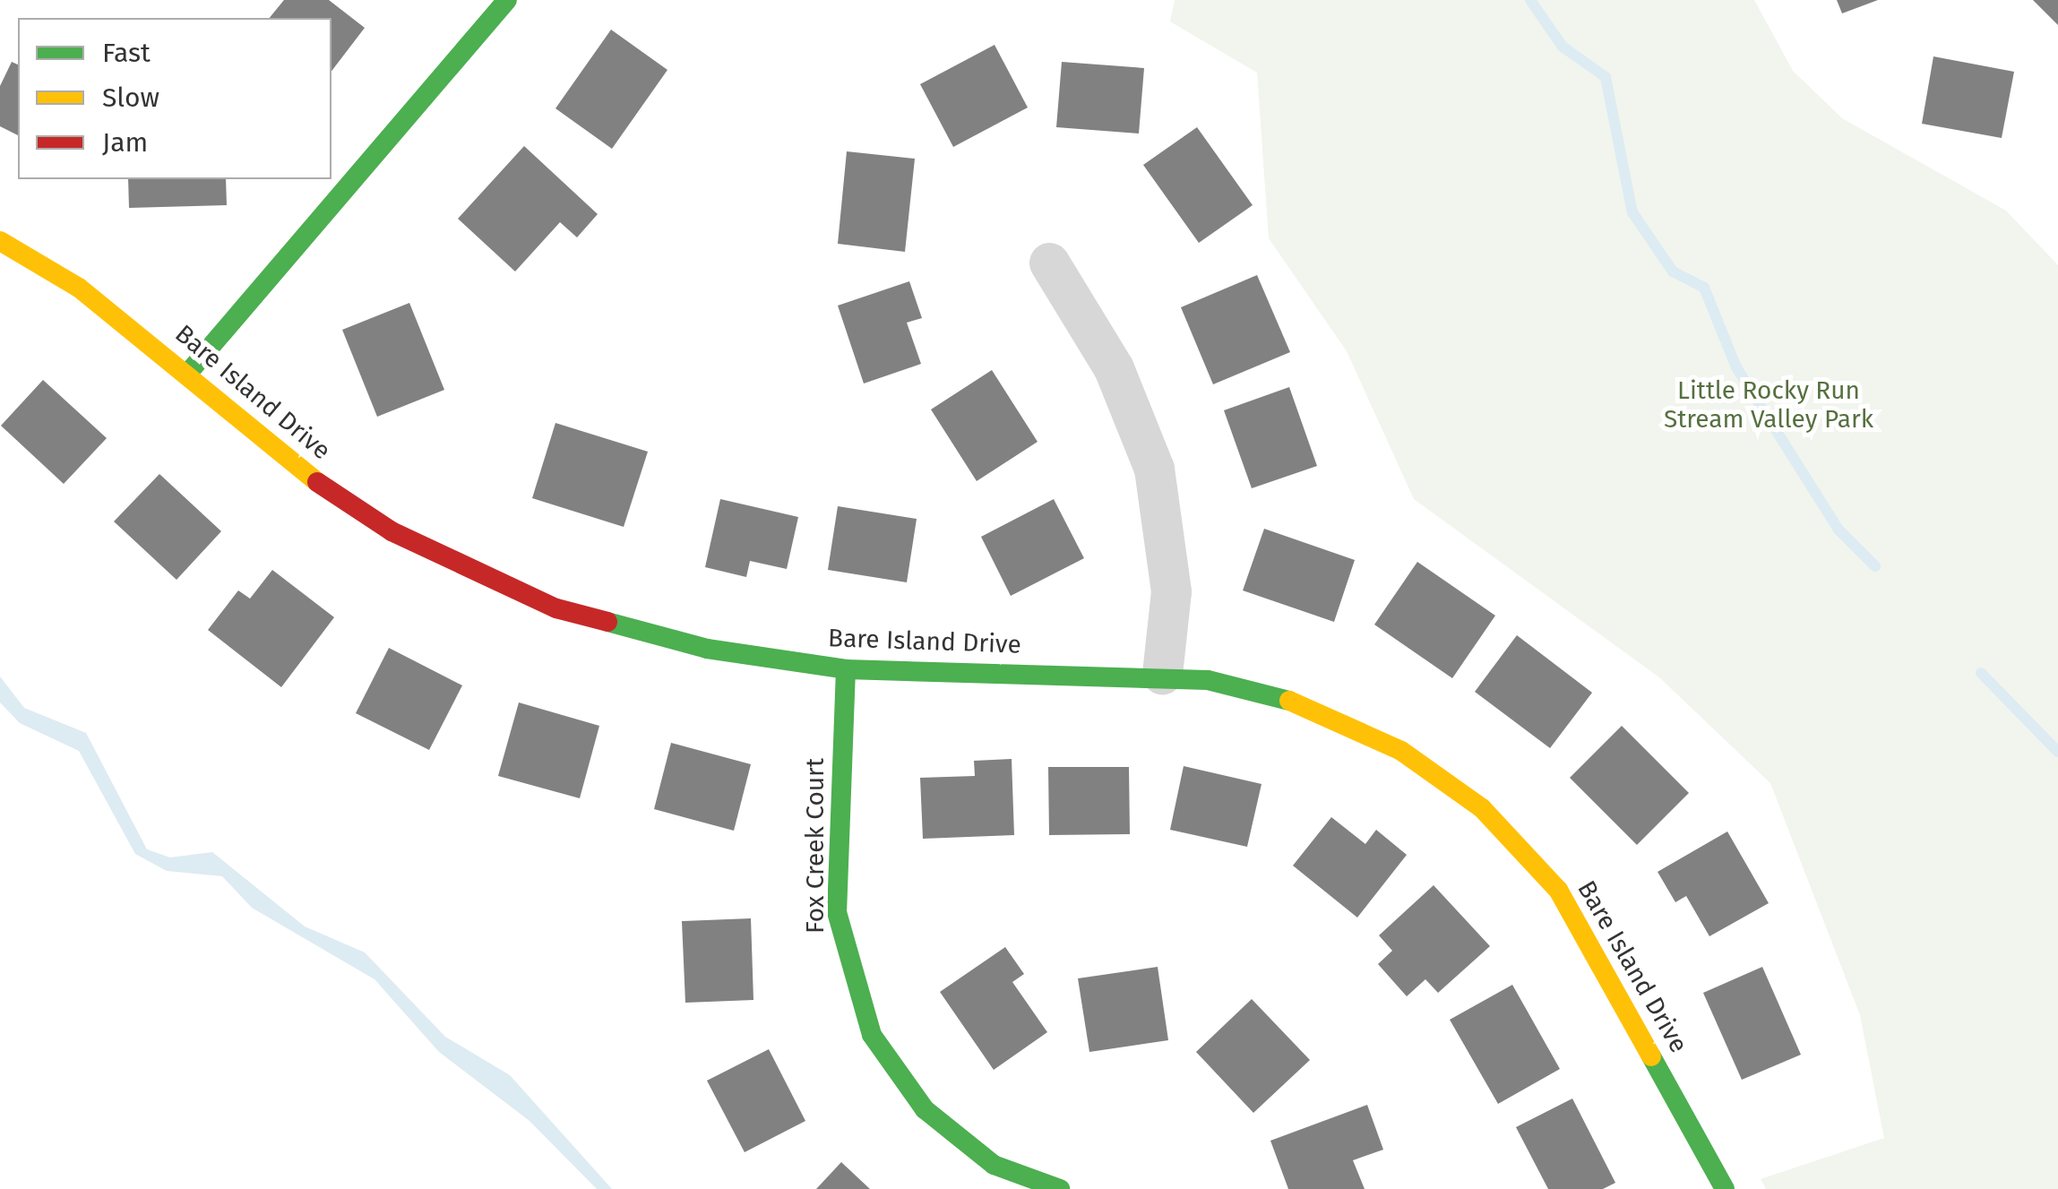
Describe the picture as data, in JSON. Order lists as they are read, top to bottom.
{
  "streets": {
    "street": ["Bare Island Drive", "Fox Creek Court"]
  },
  "crossings": [
    ["Bare Island Drive", "Fox Creek Court"]
  ],
  "parks": ["Little Rocky Run Stream Valley Park"],
  "legend": ["Fast", "Slow", "Jam"]
}
